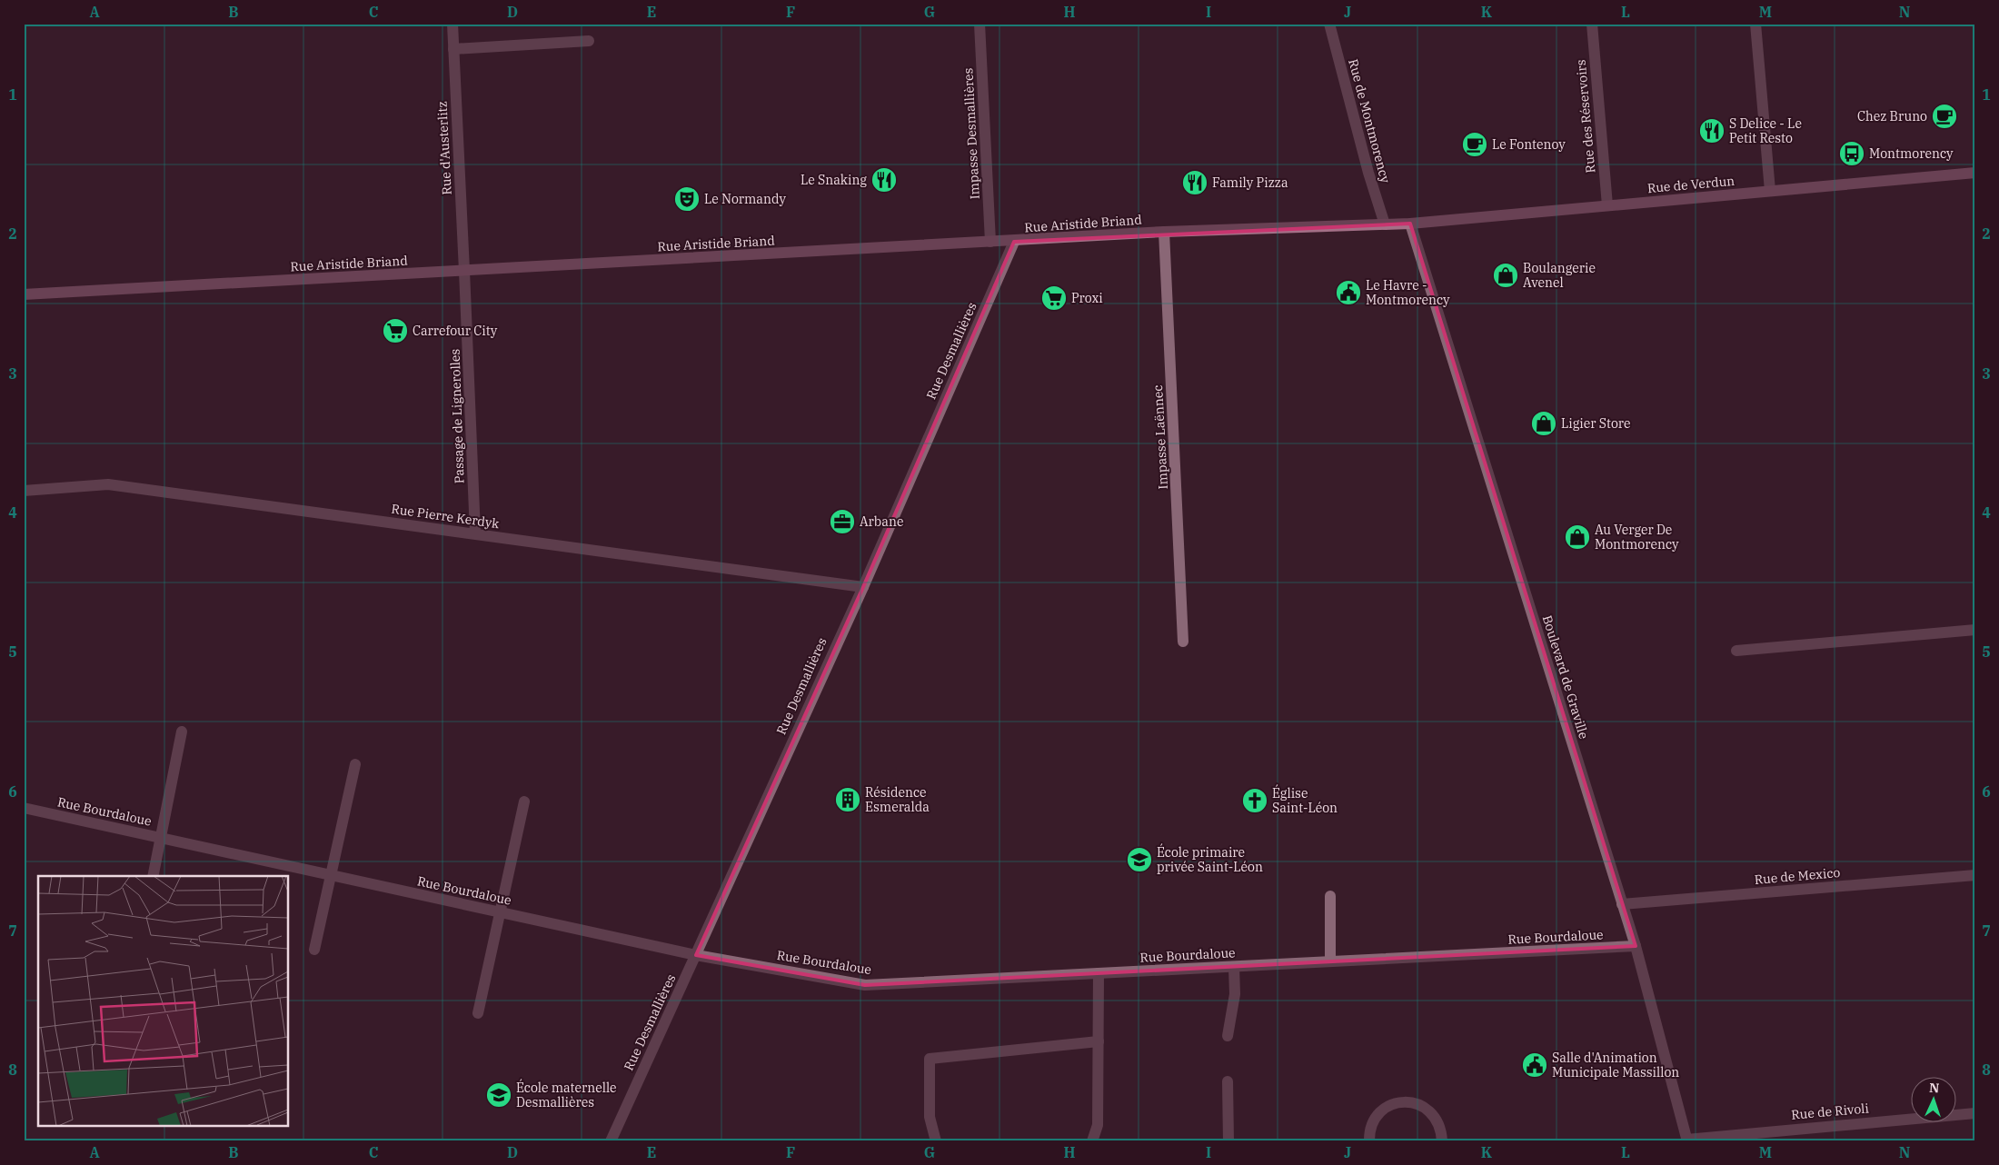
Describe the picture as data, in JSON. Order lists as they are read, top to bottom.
{
  "streets": {
    "main road": ["Rue de Verdun", "Rue Aristide Briand"],
    "street": [
      "Rue des Réservoirs",
      "Rue de Montmorency",
      "Impasse Desmallières",
      "Rue d'Austerlitz",
      "Rue Desmallières",
      "Passage de Lignerolles",
      "Impasse Laënnec",
      "Rue Pierre Kerdyk",
      "Boulevard de Graville",
      "Rue Bourdaloue",
      "Rue de Mexico",
      "Rue de Rivoli"
    ]
  },
  "crossings": [
    ["Rue des Réservoirs", "Rue de Verdun"],
    ["Rue de Montmorency", "Rue Aristide Briand"],
    ["Impasse Desmallières", "Rue Aristide Briand"],
    ["Rue d'Austerlitz", "Rue Aristide Briand"],
    ["Rue d'Austerlitz", "Passage de Lignerolles"],
    ["Rue de Verdun", "Rue Aristide Briand"],
    ["Rue de Verdun", "Boulevard de Graville"],
    ["Rue Aristide Briand", "Rue Desmallières"],
    ["Rue Aristide Briand", "Passage de Lignerolles"],
    ["Rue Aristide Briand", "Impasse Laënnec"],
    ["Rue Aristide Briand", "Boulevard de Graville"],
    ["Rue Desmallières", "Rue Pierre Kerdyk"],
    ["Rue Desmallières", "Rue Bourdaloue"],
    ["Passage de Lignerolles", "Rue Pierre Kerdyk"],
    ["Boulevard de Graville", "Rue Bourdaloue"],
    ["Boulevard de Graville", "Rue de Mexico"],
    ["Boulevard de Graville", "Rue de Rivoli"]
  ],
  "places": {
    "cafe": ["Chez Bruno", "Le Fontenoy"],
    "restaurant": ["S Delice - Le Petit Resto", "Le Snaking", "Family Pizza"],
    "bus stop": ["Montmorency"],
    "theatre": ["Le Normandy"],
    "shop": ["Boulangerie Avenel", "Ligier Store", "Au Verger De Montmorency"],
    "public building": ["Le Havre - Montmorency", "Salle d'Animation Municipale Massillon"],
    "supermarket": ["Proxi", "Carrefour City"],
    "office": ["Arbane"],
    "building": ["Résidence Esmeralda"],
    "church": ["Église Saint-Léon"],
    "school or university": ["École primaire privée Saint-Léon", "École maternelle Desmallières"]
  },
  "north": "top",
  "grid": {
    "columns": [
      "A",
      "B",
      "C",
      "D",
      "E",
      "F",
      "G",
      "H",
      "I",
      "J",
      "K",
      "L",
      "M",
      "N"
    ],
    "rows": [
      "1",
      "2",
      "3",
      "4",
      "5",
      "6",
      "7",
      "8"
    ]
  }
}
